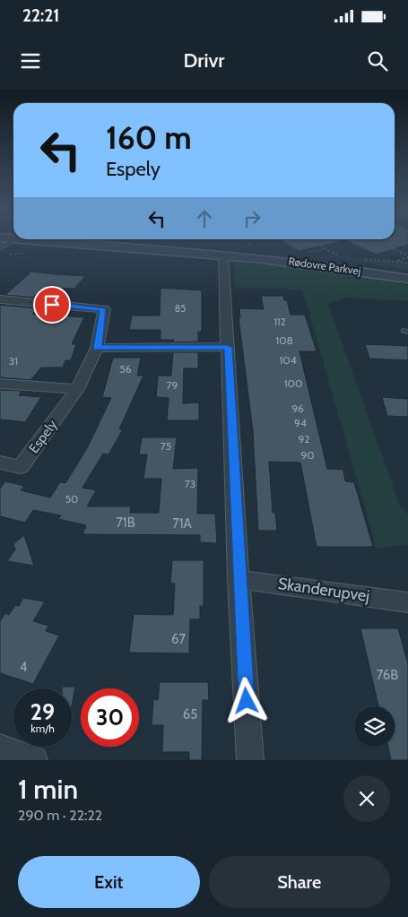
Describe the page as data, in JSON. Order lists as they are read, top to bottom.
{
  "streets": {
    "street": ["Rødovre Parkvej", "Espely", "Skanderupvej"]
  },
  "house_numbers": [
    "85",
    "112",
    "108",
    "104",
    "31",
    "56",
    "100",
    "79",
    "96",
    "94",
    "92",
    "75",
    "90",
    "73",
    "50",
    "71B",
    "71A",
    "67",
    "4",
    "76B",
    "65"
  ],
  "page": {
    "status": "22:21",
    "header": "Drivr",
    "turn": ["160 m", "Espely"],
    "speed": "29 km/h",
    "limit": "30",
    "heading": ["1 min", "290 m · 22:22"],
    "buttons": ["Exit", "Share"]
  }
}
